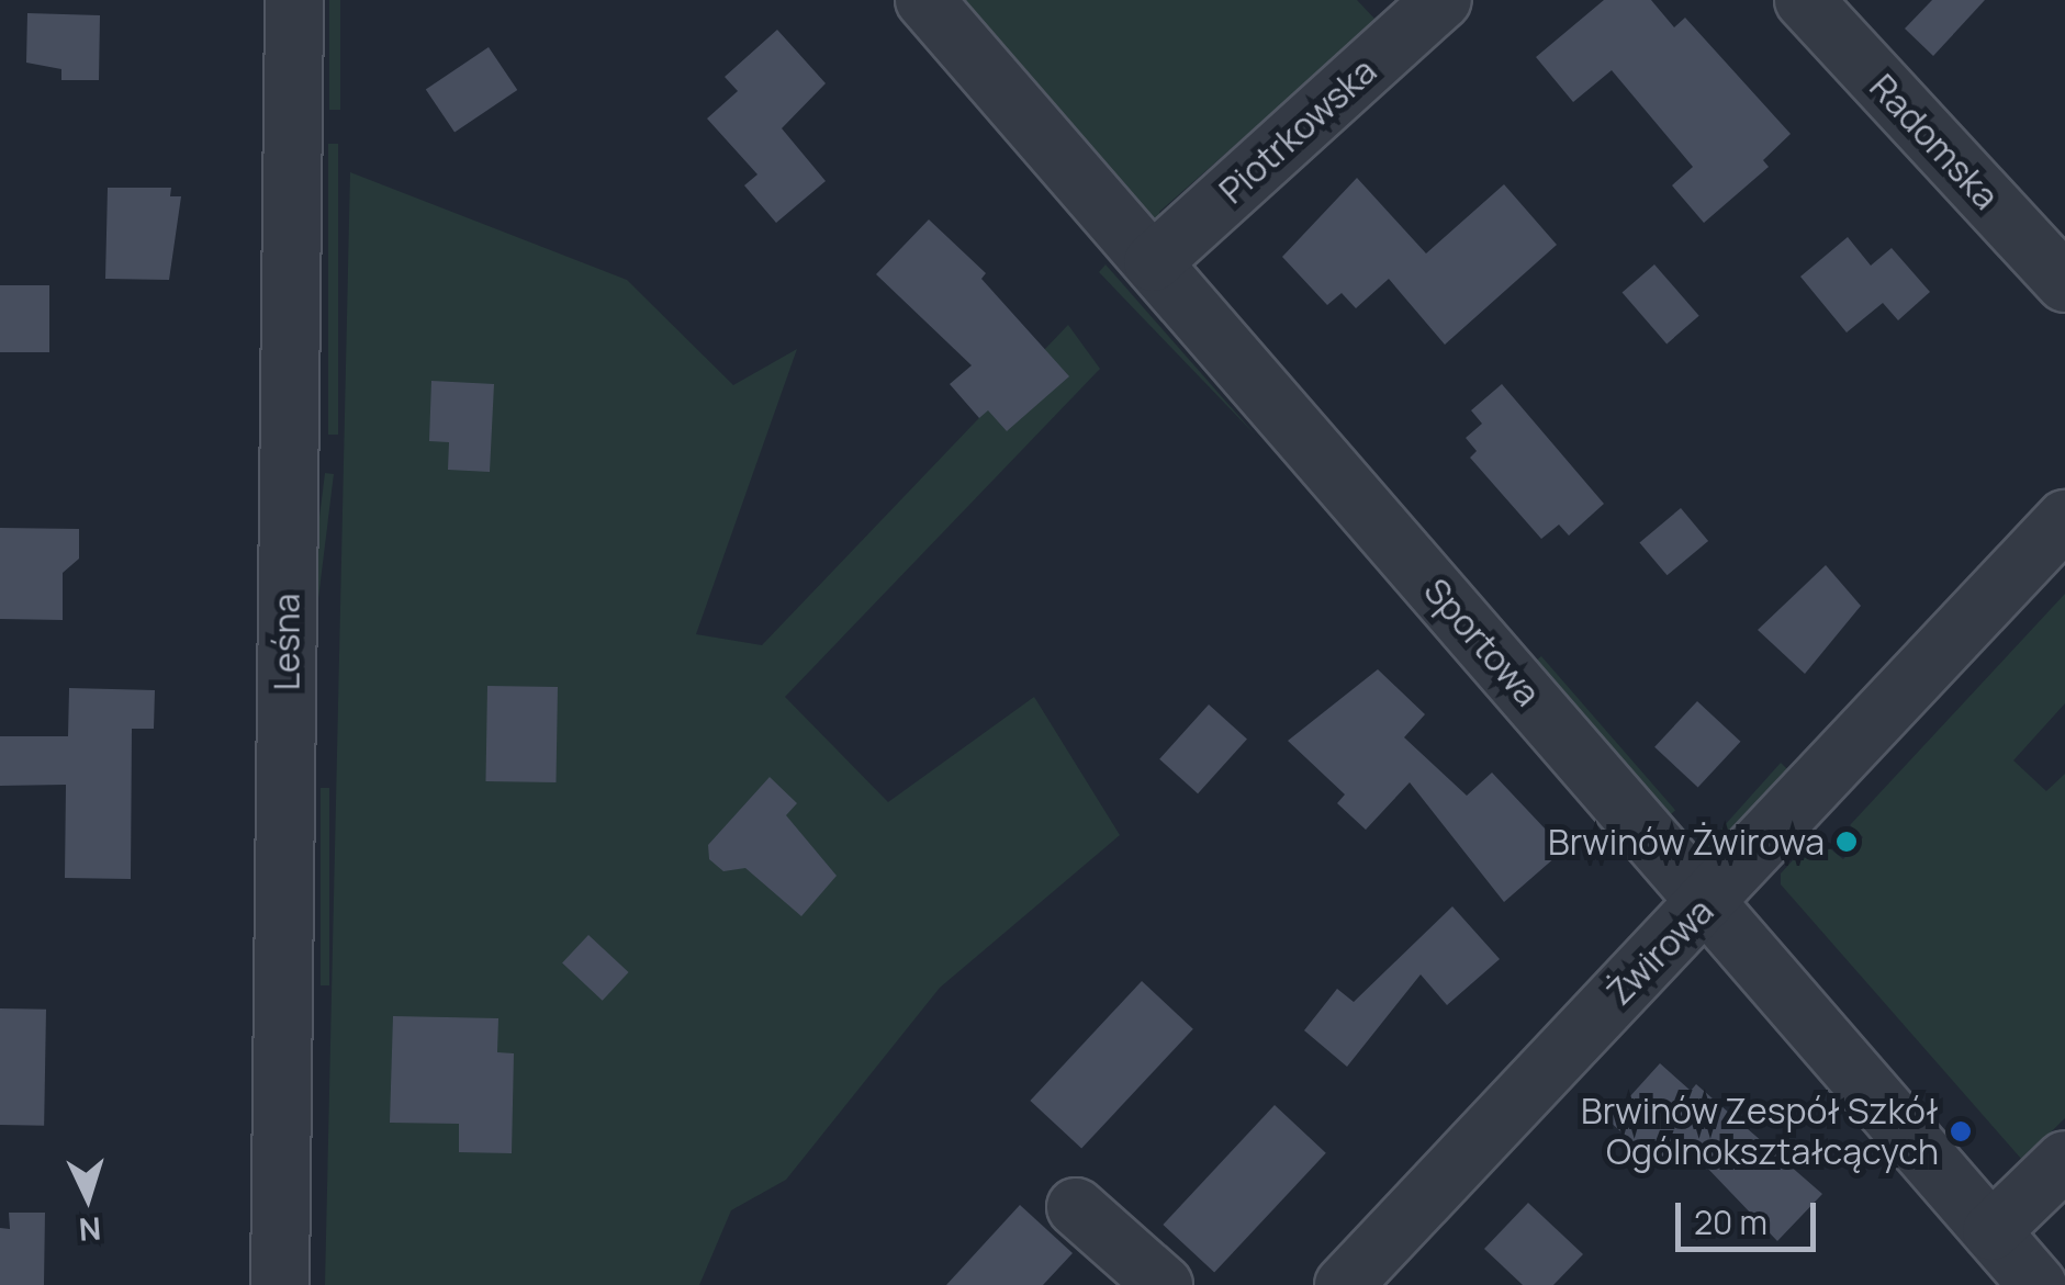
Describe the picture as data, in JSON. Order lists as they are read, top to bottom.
{
  "streets": {
    "street": [
      "Piotrkowska",
      "Radomska",
      "Leśna",
      "Sportowa",
      "Żwirowa"
    ]
  },
  "crossings": [
    ["Piotrkowska", "Sportowa"],
    ["Sportowa", "Żwirowa"]
  ],
  "places": ["Brwinów Żwirowa", "Brwinów Zespół Szkół Ogólnokształcących"],
  "scale_bar": "20 m",
  "north": "bottom"
}
